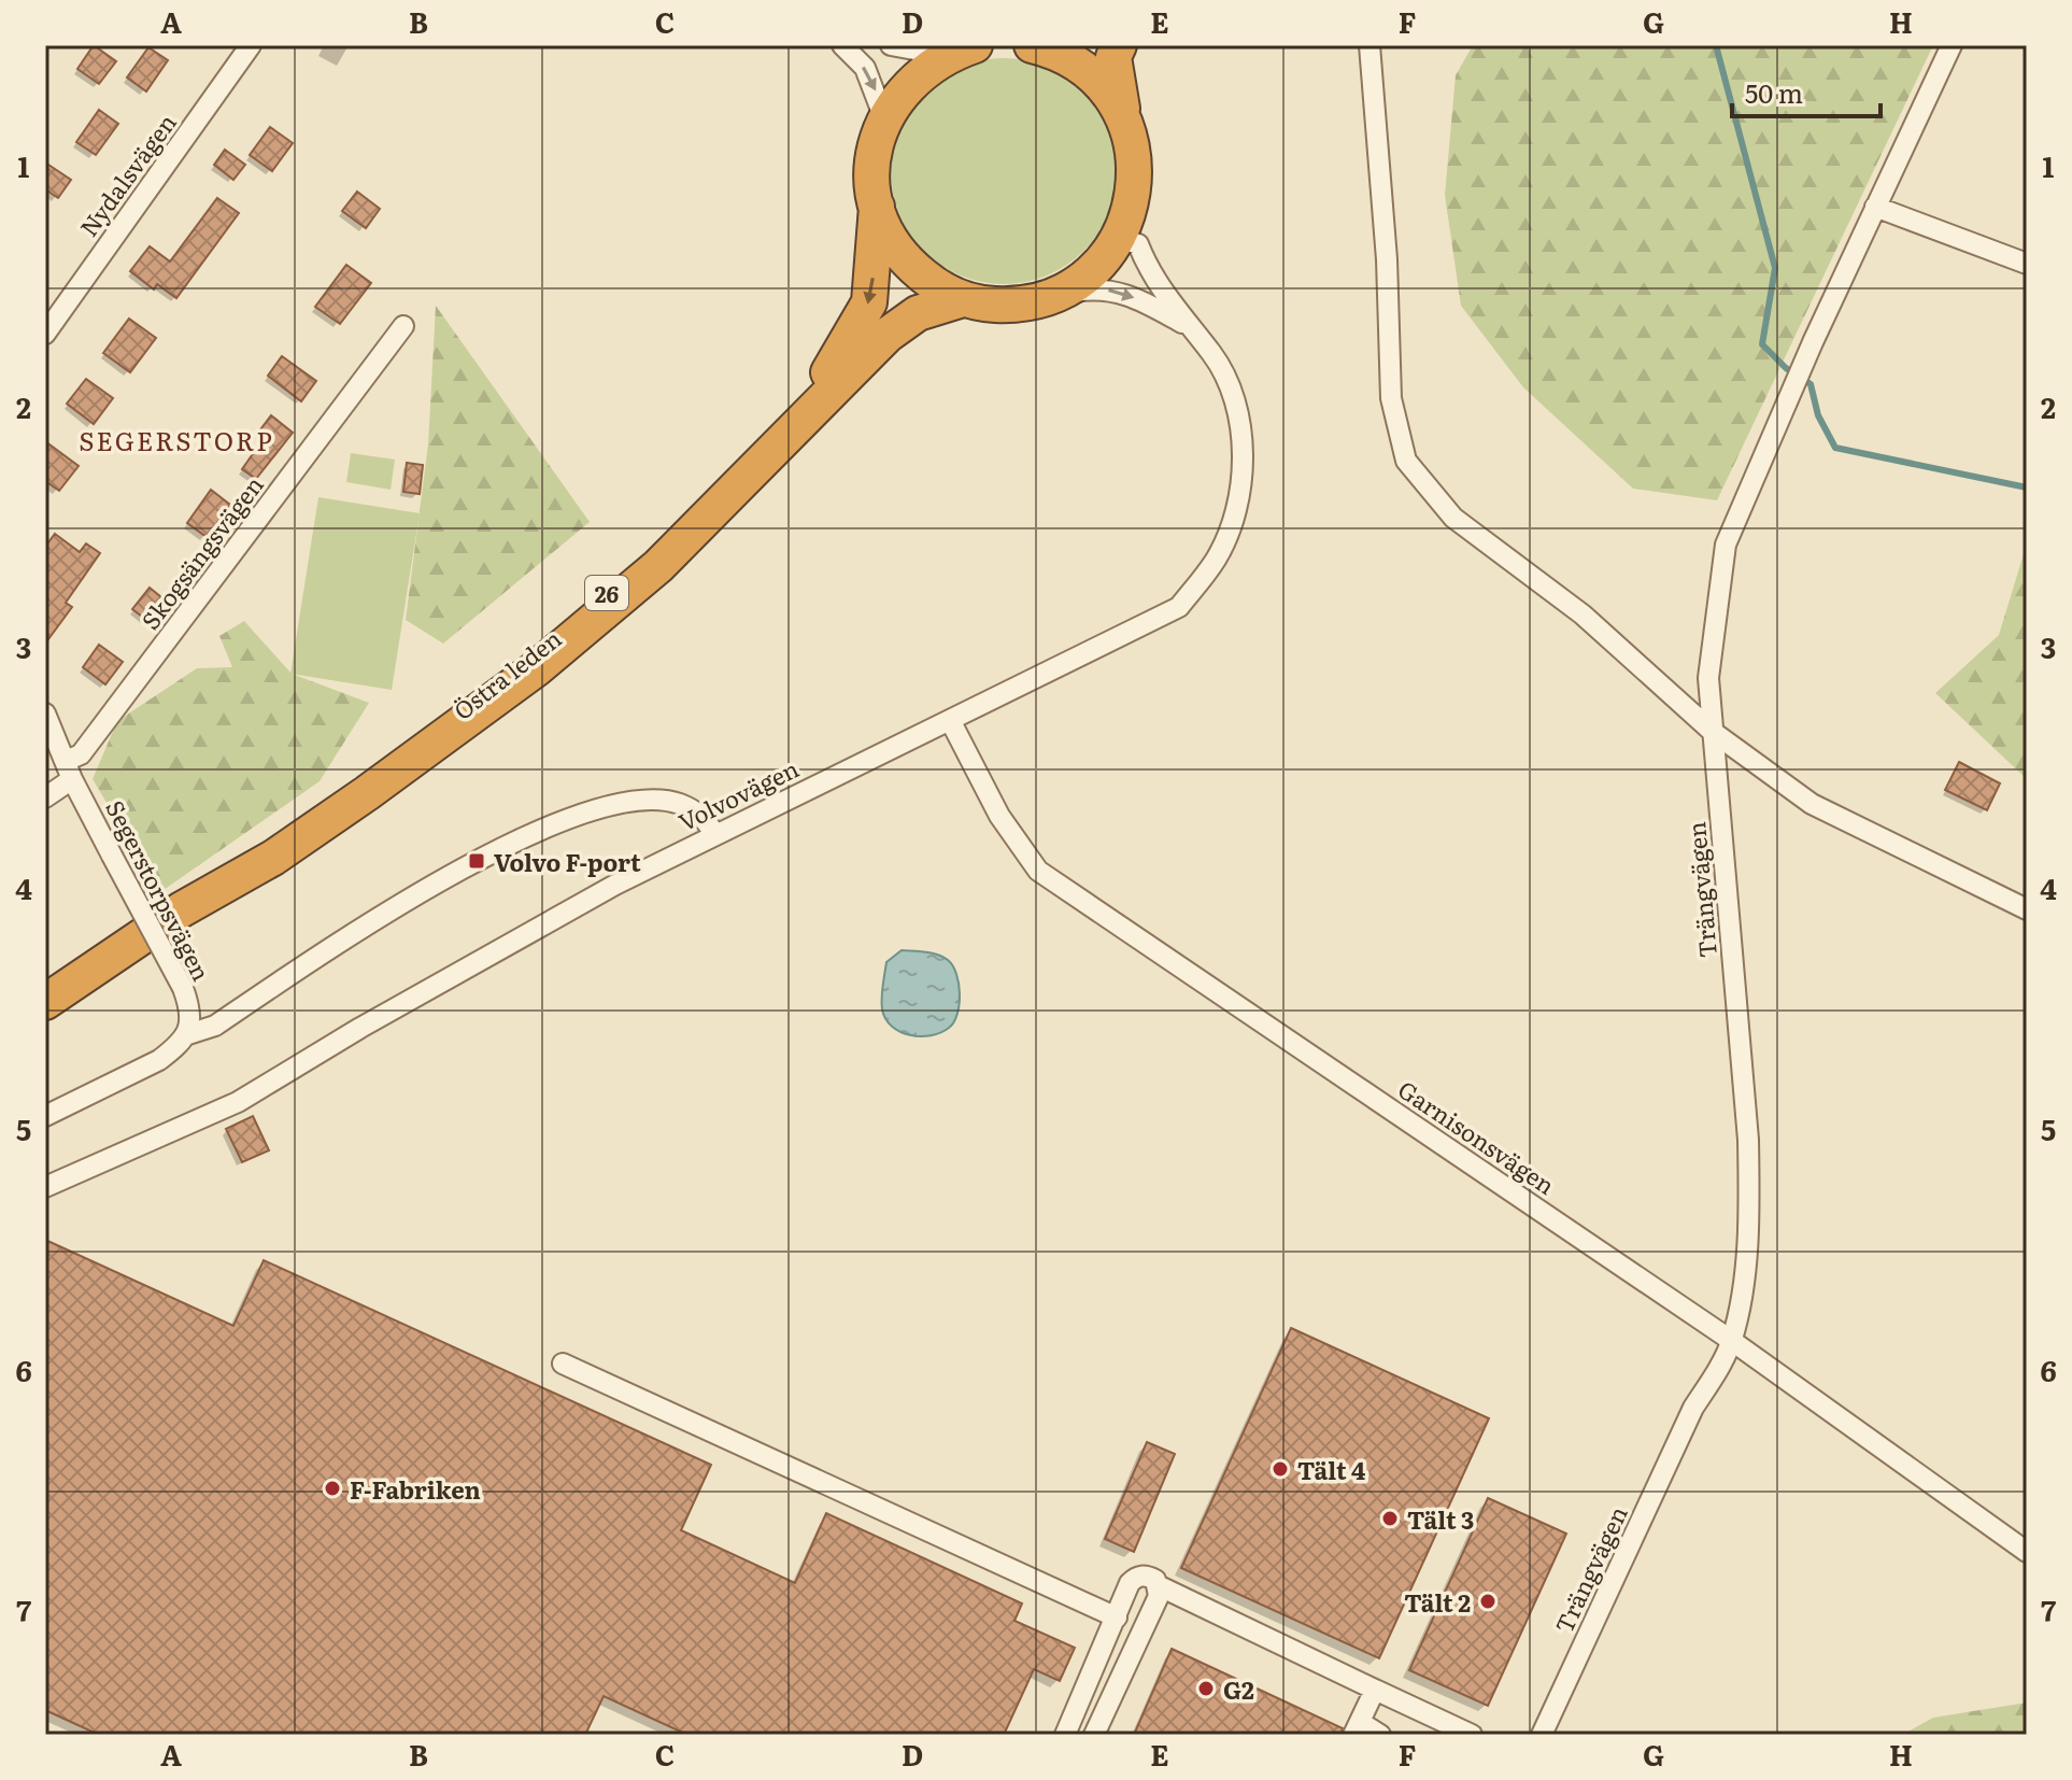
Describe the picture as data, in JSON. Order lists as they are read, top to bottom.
{
  "streets": {
    "highway": ["26", "Östra leden"],
    "street": [
      "Nydalsvägen",
      "Skogsängsvägen",
      "Volvovägen",
      "Segerstorpsvägen",
      "Trängvägen",
      "Garnisonsvägen"
    ]
  },
  "crossings": [
    ["Skogsängsvägen", "Segerstorpsvägen"],
    ["26", "Östra leden"],
    ["Volvovägen", "Garnisonsvägen"],
    ["Trängvägen", "Garnisonsvägen"]
  ],
  "districts": ["SEGERSTORP"],
  "places": {
    "transit": ["Volvo F-port"],
    "other": [
      "Tält 4",
      "F-Fabriken",
      "Tält 3",
      "Tält 2",
      "G2"
    ]
  },
  "scale_bar": "50 m",
  "grid": {
    "columns": [
      "A",
      "B",
      "C",
      "D",
      "E",
      "F",
      "G",
      "H"
    ],
    "rows": [
      "1",
      "2",
      "3",
      "4",
      "5",
      "6",
      "7"
    ]
  }
}
